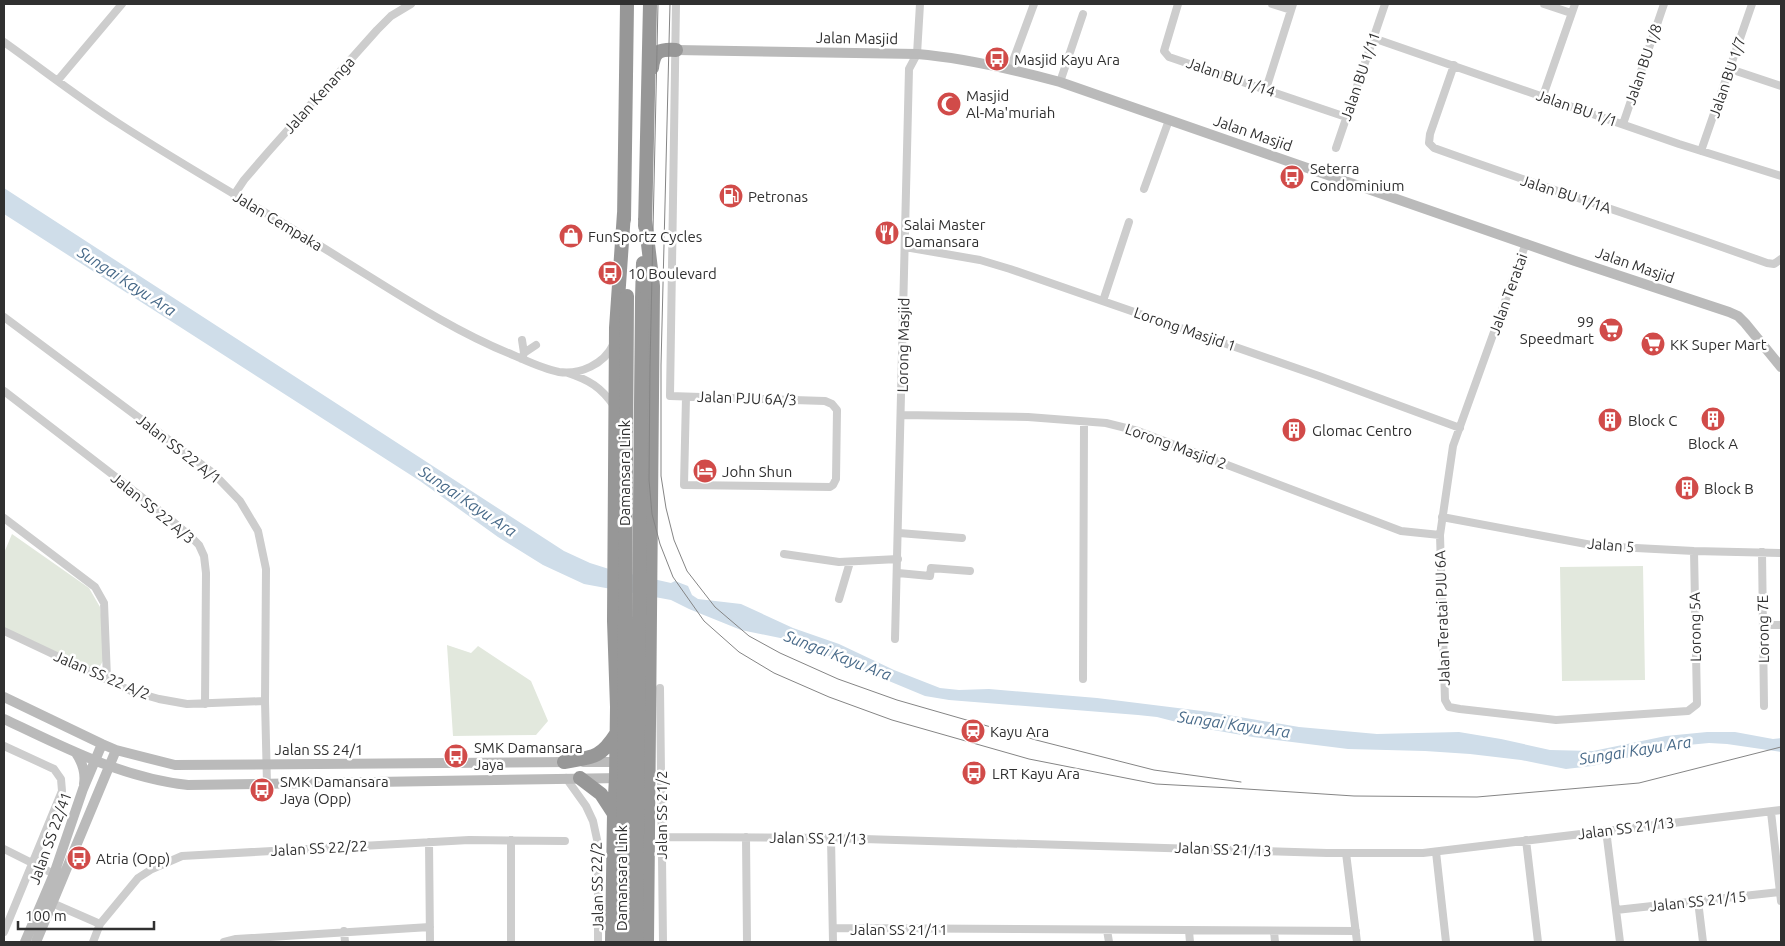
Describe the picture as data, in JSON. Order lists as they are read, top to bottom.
{
  "streets": {
    "highway": ["Damansara Link"],
    "street": [
      "Jalan Masjid",
      "Jalan BU 1/8",
      "Jalan BU 1/11",
      "Jalan BU 1/14",
      "Jalan BU 1/7",
      "Jalan Kenanga",
      "Jalan BU 1/1",
      "Jalan BU 1/1A",
      "Jalan Cempaka",
      "Jalan Teratai",
      "Lorong Masjid 1",
      "Lorong Masjid",
      "Jalan PJU 6A/3",
      "Lorong Masjid 2",
      "Jalan SS 22 A/1",
      "Jalan SS 22 A/3",
      "Jalan 5",
      "Jalan Teratai PJU 6A",
      "Lorong 5A",
      "Lorong 7E",
      "Jalan SS 22 A/2",
      "Jalan SS 24/1",
      "Jalan SS 21/2",
      "Jalan SS 21/13",
      "Jalan SS 22/41",
      "Jalan SS 22/22",
      "Jalan SS 22/2",
      "Jalan SS 21/15",
      "Jalan SS 21/11"
    ]
  },
  "crossings": [
    ["Jalan Masjid", "Jalan Teratai"],
    ["Jalan Masjid", "Lorong Masjid"],
    ["Jalan Masjid", "Jalan PJU 6A/3"],
    ["Jalan BU 1/8", "Jalan BU 1/1"],
    ["Jalan BU 1/11", "Jalan BU 1/14"],
    ["Jalan BU 1/11", "Jalan BU 1/1"],
    ["Jalan BU 1/7", "Jalan BU 1/1"],
    ["Jalan Kenanga", "Jalan Cempaka"],
    ["Jalan BU 1/1", "Jalan BU 1/1A"],
    ["Jalan Teratai", "Lorong Masjid 1"],
    ["Jalan Teratai", "Jalan Teratai PJU 6A"],
    ["Lorong Masjid 1", "Lorong Masjid"],
    ["Lorong Masjid 1", "Jalan Teratai PJU 6A"],
    ["Lorong Masjid", "Lorong Masjid 2"],
    ["Lorong Masjid 2", "Jalan Teratai PJU 6A"],
    ["Jalan SS 22 A/1", "Jalan SS 22 A/2"],
    ["Jalan SS 22 A/1", "Jalan SS 24/1"],
    ["Jalan SS 22 A/3", "Jalan SS 22 A/2"],
    ["Jalan 5", "Jalan Teratai PJU 6A"],
    ["Jalan 5", "Lorong 5A"],
    ["Jalan 5", "Lorong 7E"],
    ["Jalan Teratai PJU 6A", "Lorong 5A"],
    ["Jalan SS 24/1", "Jalan SS 22/41"],
    ["Jalan SS 21/2", "Jalan SS 21/13"]
  ],
  "water": ["Sungai Kayu Ara"],
  "places": {
    "bus stop": [
      "Masjid Kayu Ara",
      "Seterra Condominium",
      "10 Boulevard",
      "SMK Damansara Jaya",
      "LRT Kayu Ara",
      "SMK Damansara Jaya (Opp)",
      "Atria (Opp)"
    ],
    "mosque": ["Masjid Al-Ma'muriah"],
    "fuel station": ["Petronas"],
    "restaurant": ["Salai Master Damansara"],
    "shop": ["FunSportz Cycles"],
    "supermarket": ["99 Speedmart", "KK Super Mart"],
    "building": [
      "Block A",
      "Block C",
      "Glomac Centro",
      "Block B"
    ],
    "hotel": ["John Shun"],
    "station": ["Kayu Ara"]
  },
  "scale_bar": "100 m"
}
